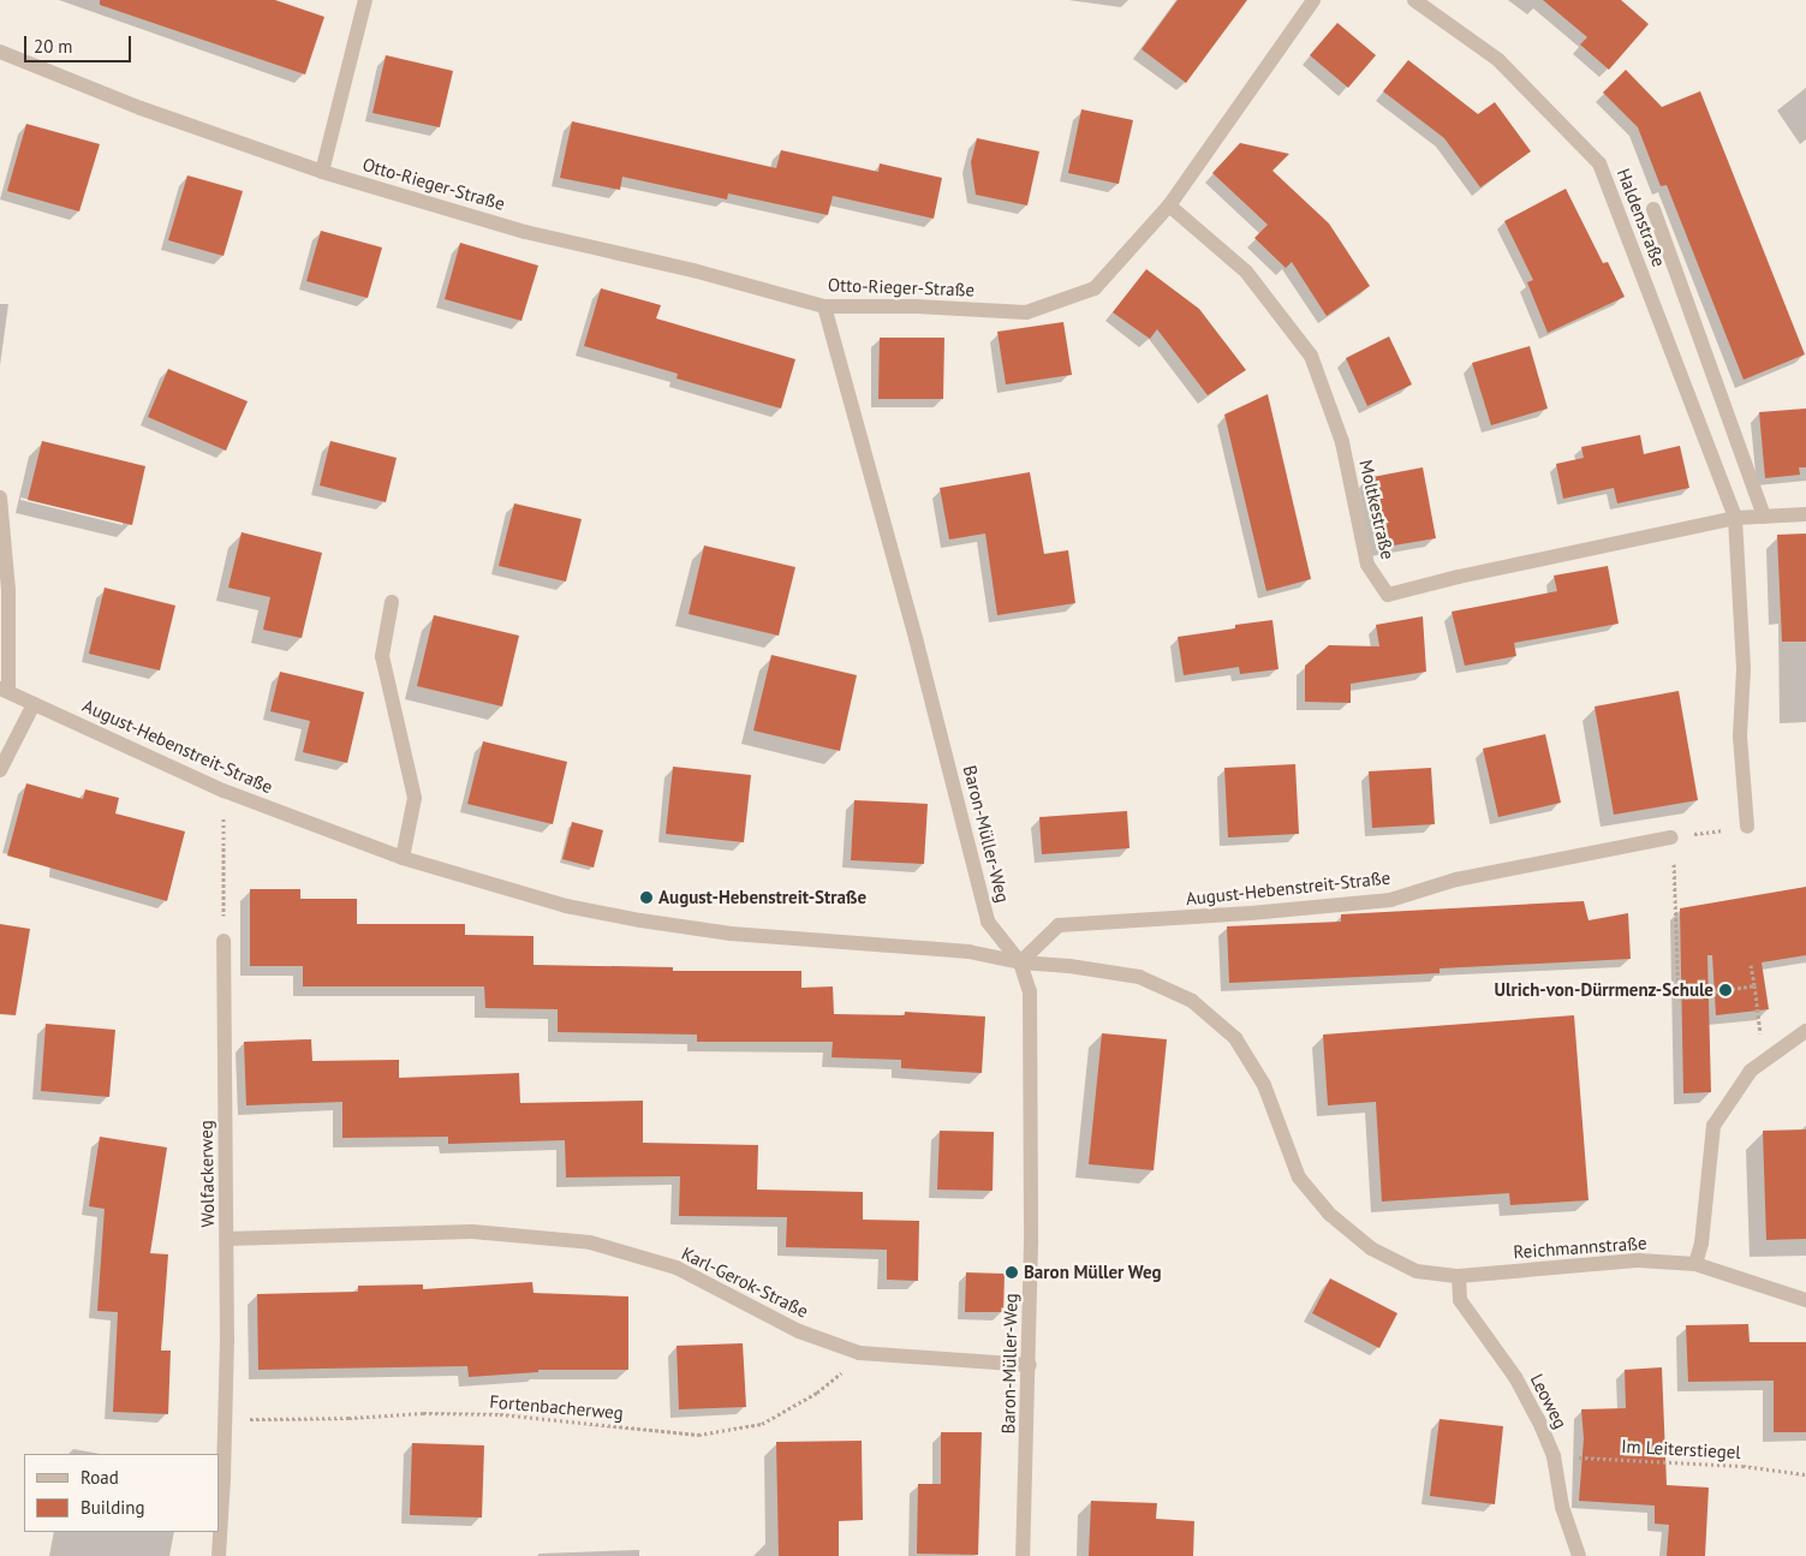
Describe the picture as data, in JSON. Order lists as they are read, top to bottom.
{
  "streets": {
    "street": [
      "Otto-Rieger-Straße",
      "Haldenstraße",
      "Moltkestraße",
      "August-Hebenstreit-Straße",
      "Baron-Müller-Weg",
      "Wolfackerweg",
      "Reichmannstraße",
      "Karl-Gerok-Straße",
      "Leoweg"
    ],
    "path": ["Fortenbacherweg", "Im Leiterstiegel"]
  },
  "crossings": [
    ["Otto-Rieger-Straße", "Moltkestraße"],
    ["Otto-Rieger-Straße", "Baron-Müller-Weg"],
    ["Haldenstraße", "Moltkestraße"],
    ["August-Hebenstreit-Straße", "Baron-Müller-Weg"],
    ["August-Hebenstreit-Straße", "Reichmannstraße"],
    ["August-Hebenstreit-Straße", "Leoweg"],
    ["Baron-Müller-Weg", "Karl-Gerok-Straße"],
    ["Wolfackerweg", "Karl-Gerok-Straße"],
    ["Wolfackerweg", "Fortenbacherweg"],
    ["Reichmannstraße", "Leoweg"],
    ["Karl-Gerok-Straße", "Fortenbacherweg"],
    ["Leoweg", "Im Leiterstiegel"]
  ],
  "places": ["August-Hebenstreit-Straße", "Ulrich-von-Dürrmenz-Schule", "Baron Müller Weg"],
  "legend": ["Road", "Building"],
  "scale_bar": "20 m"
}
